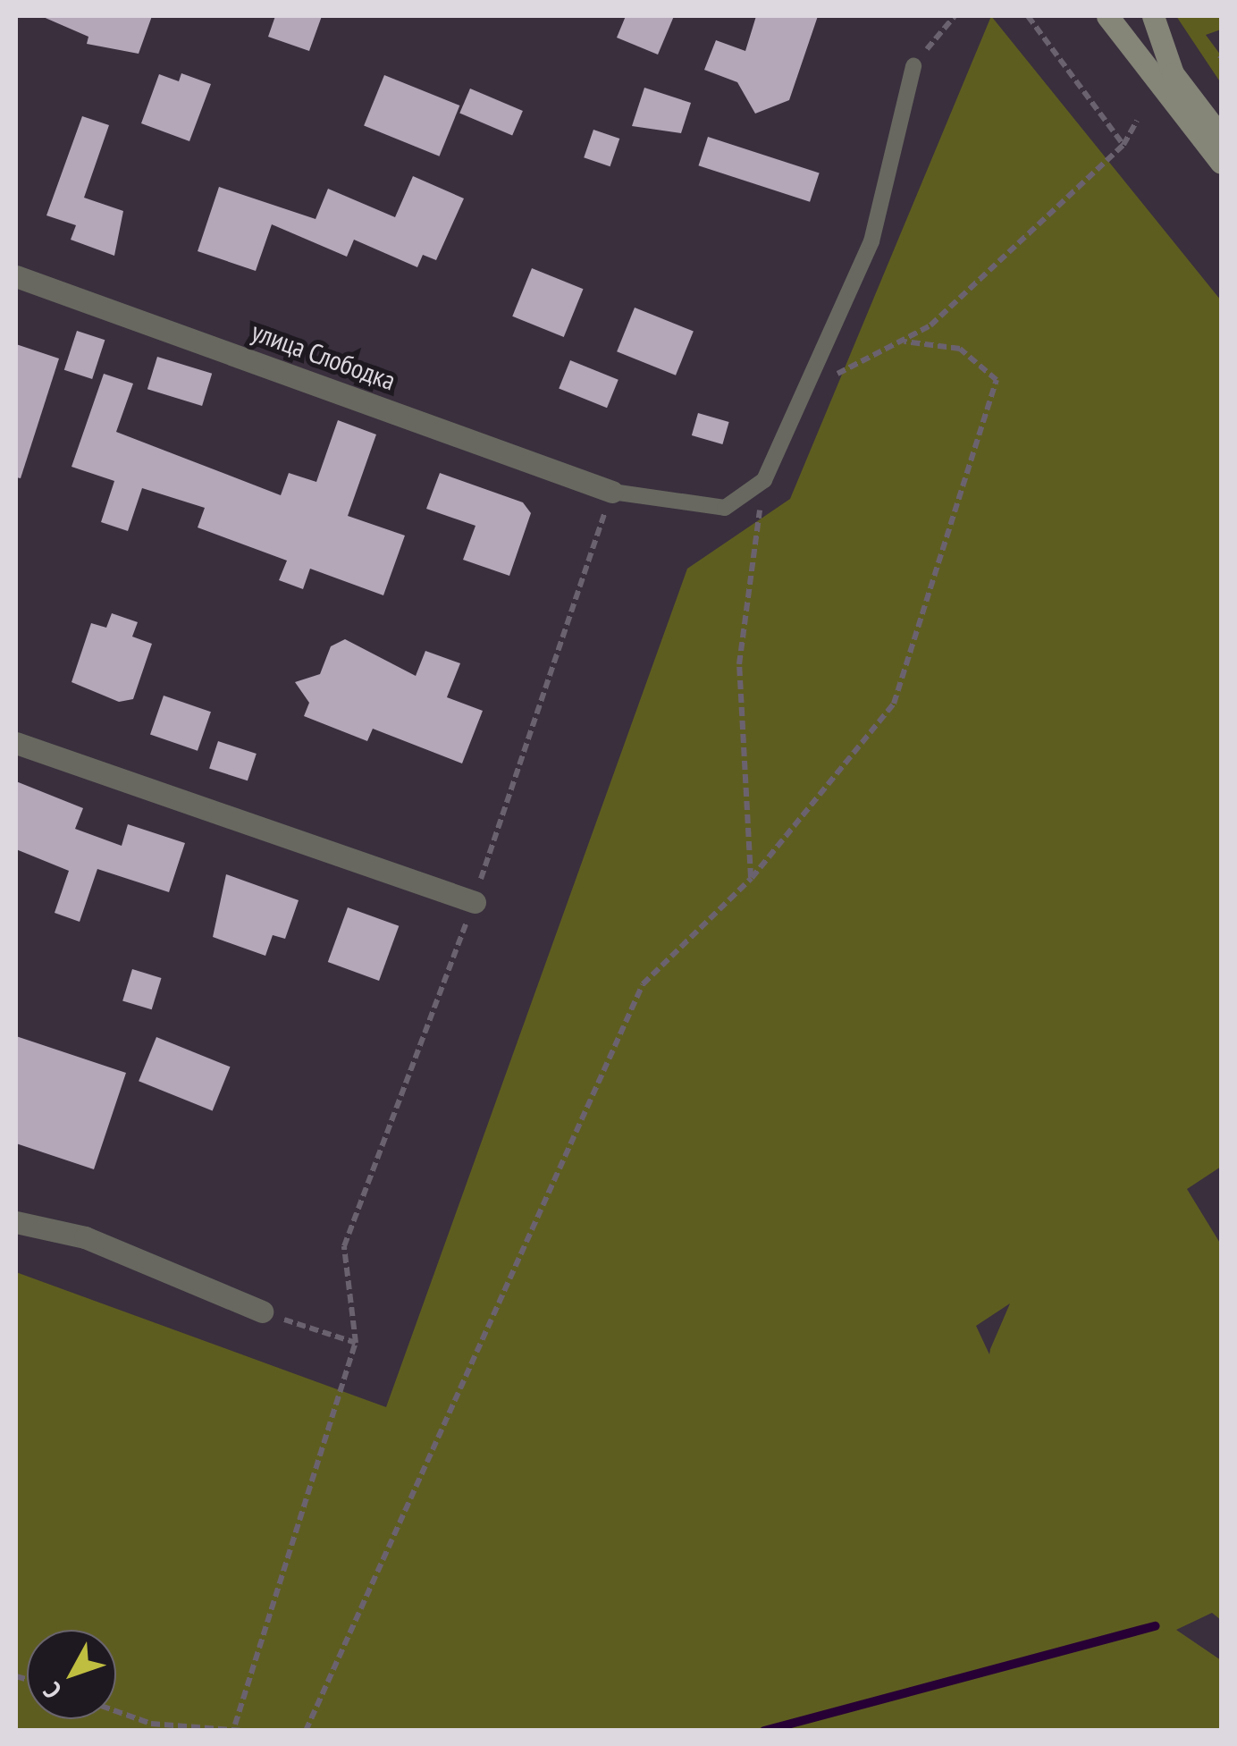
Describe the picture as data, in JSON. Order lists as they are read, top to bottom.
{
  "streets": {
    "street": ["улица Слободка"]
  },
  "north": "bottom left"
}
